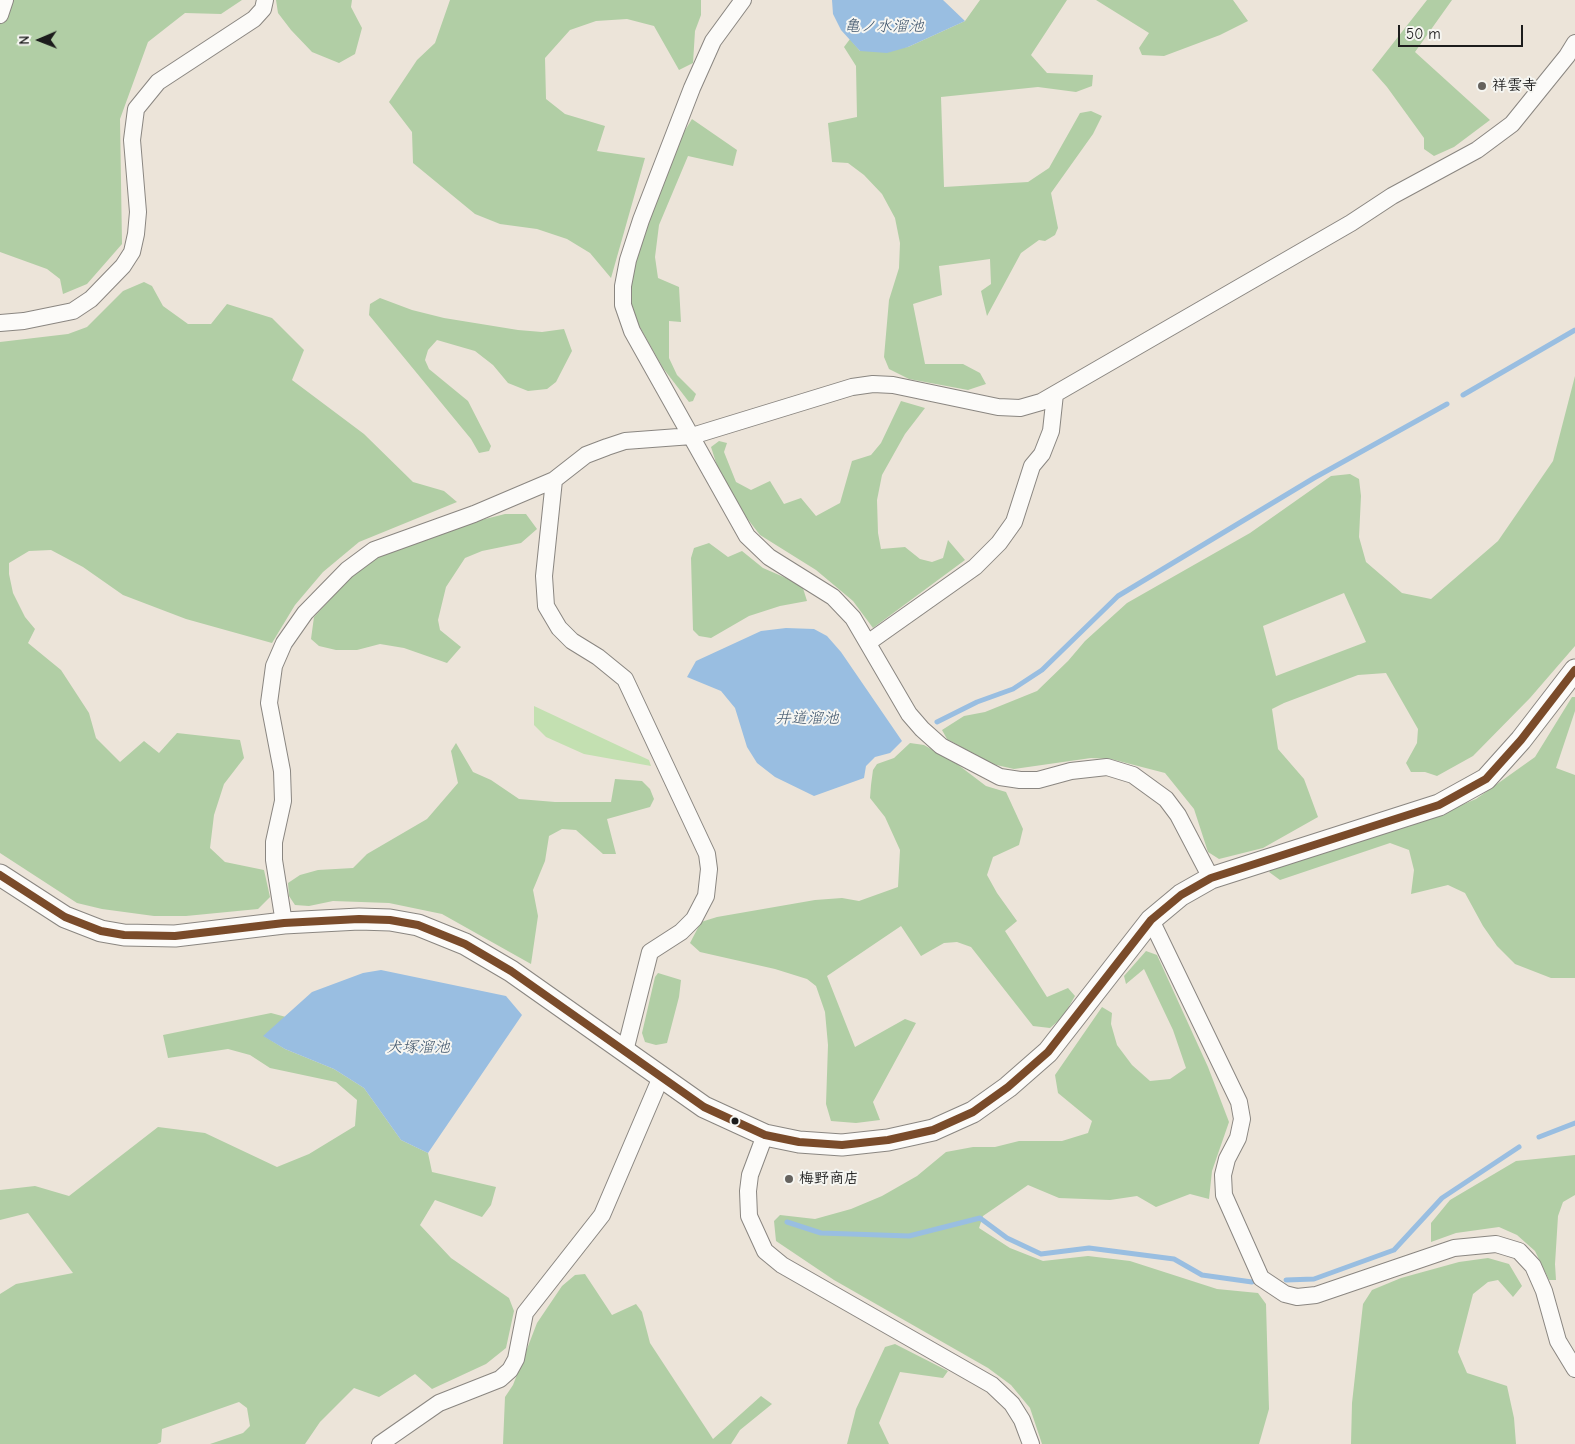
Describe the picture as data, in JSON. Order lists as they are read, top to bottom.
{
  "water": ["亀ノ水溜池", "井道溜池", "犬塚溜池"],
  "places": ["祥雲寺", "梅野商店"],
  "scale_bar": "50 m",
  "north": "left"
}
